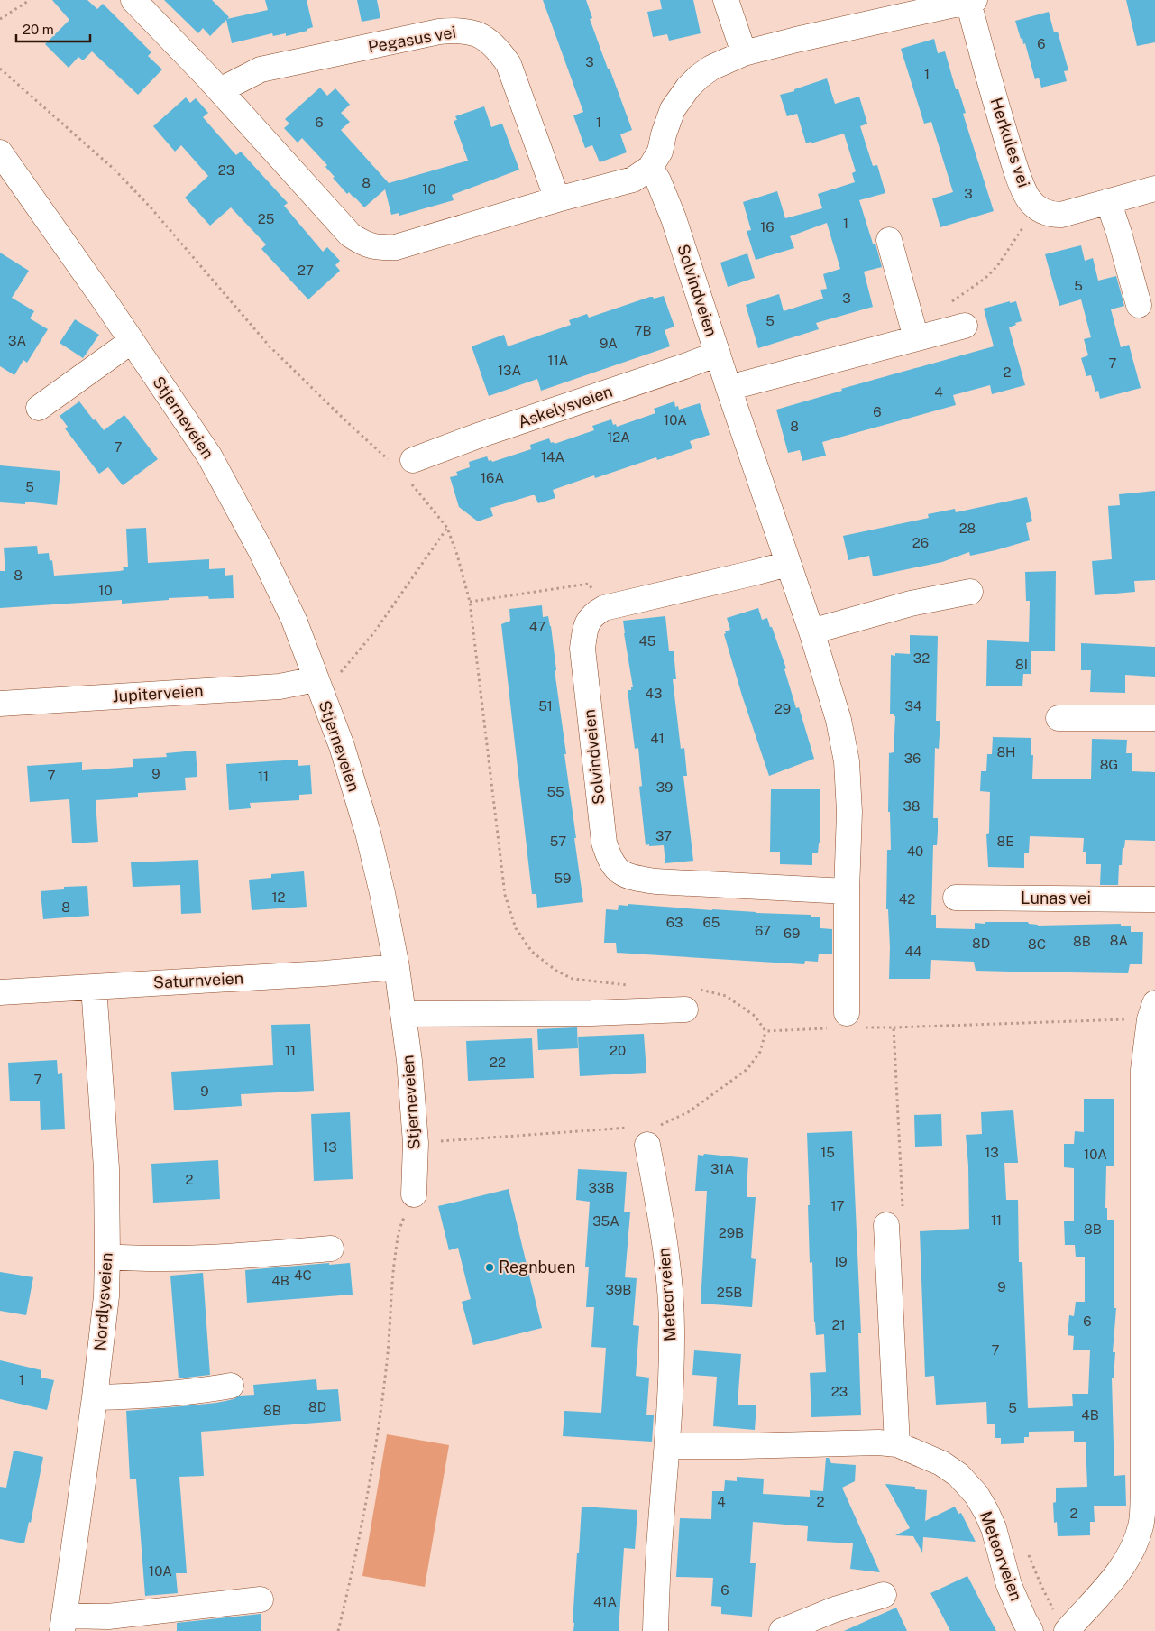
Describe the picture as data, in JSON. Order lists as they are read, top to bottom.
{
  "streets": {
    "street": [
      "Pegasus vei",
      "Herkules vei",
      "Solvindveien",
      "Askelysveien",
      "Stjerneveien",
      "Jupiterveien",
      "Lunas vei",
      "Saturnveien",
      "Meteorveien",
      "Nordlysveien"
    ]
  },
  "crossings": [
    ["Solvindveien", "Askelysveien"],
    ["Stjerneveien", "Jupiterveien"],
    ["Stjerneveien", "Saturnveien"],
    ["Saturnveien", "Nordlysveien"]
  ],
  "places": ["Regnbuen"],
  "house_numbers": [
    "6",
    "3",
    "1",
    "6",
    "1",
    "23",
    "8",
    "10",
    "3",
    "25",
    "1",
    "16",
    "27",
    "5",
    "3",
    "5",
    "7B",
    "3A",
    "9A",
    "11A",
    "7",
    "13A",
    "2",
    "4",
    "6",
    "10A",
    "8",
    "12A",
    "7",
    "14A",
    "16A",
    "5",
    "28",
    "26",
    "8",
    "10",
    "47",
    "45",
    "32",
    "8I",
    "43",
    "51",
    "34",
    "29",
    "41",
    "8H",
    "36",
    "8G",
    "9",
    "7",
    "11",
    "39",
    "55",
    "38",
    "37",
    "57",
    "8E",
    "40",
    "59",
    "12",
    "42",
    "8",
    "63",
    "65",
    "67",
    "69",
    "8A",
    "8B",
    "8D",
    "8C",
    "44",
    "11",
    "20",
    "22",
    "7",
    "9",
    "13",
    "15",
    "13",
    "10A",
    "31A",
    "2",
    "33B",
    "17",
    "11",
    "35A",
    "8B",
    "29B",
    "19",
    "4C",
    "4B",
    "9",
    "39B",
    "25B",
    "6",
    "21",
    "7",
    "1",
    "23",
    "8D",
    "5",
    "8B",
    "4B",
    "4",
    "2",
    "2",
    "10A",
    "6",
    "41A"
  ],
  "scale_bar": "20 m"
}
